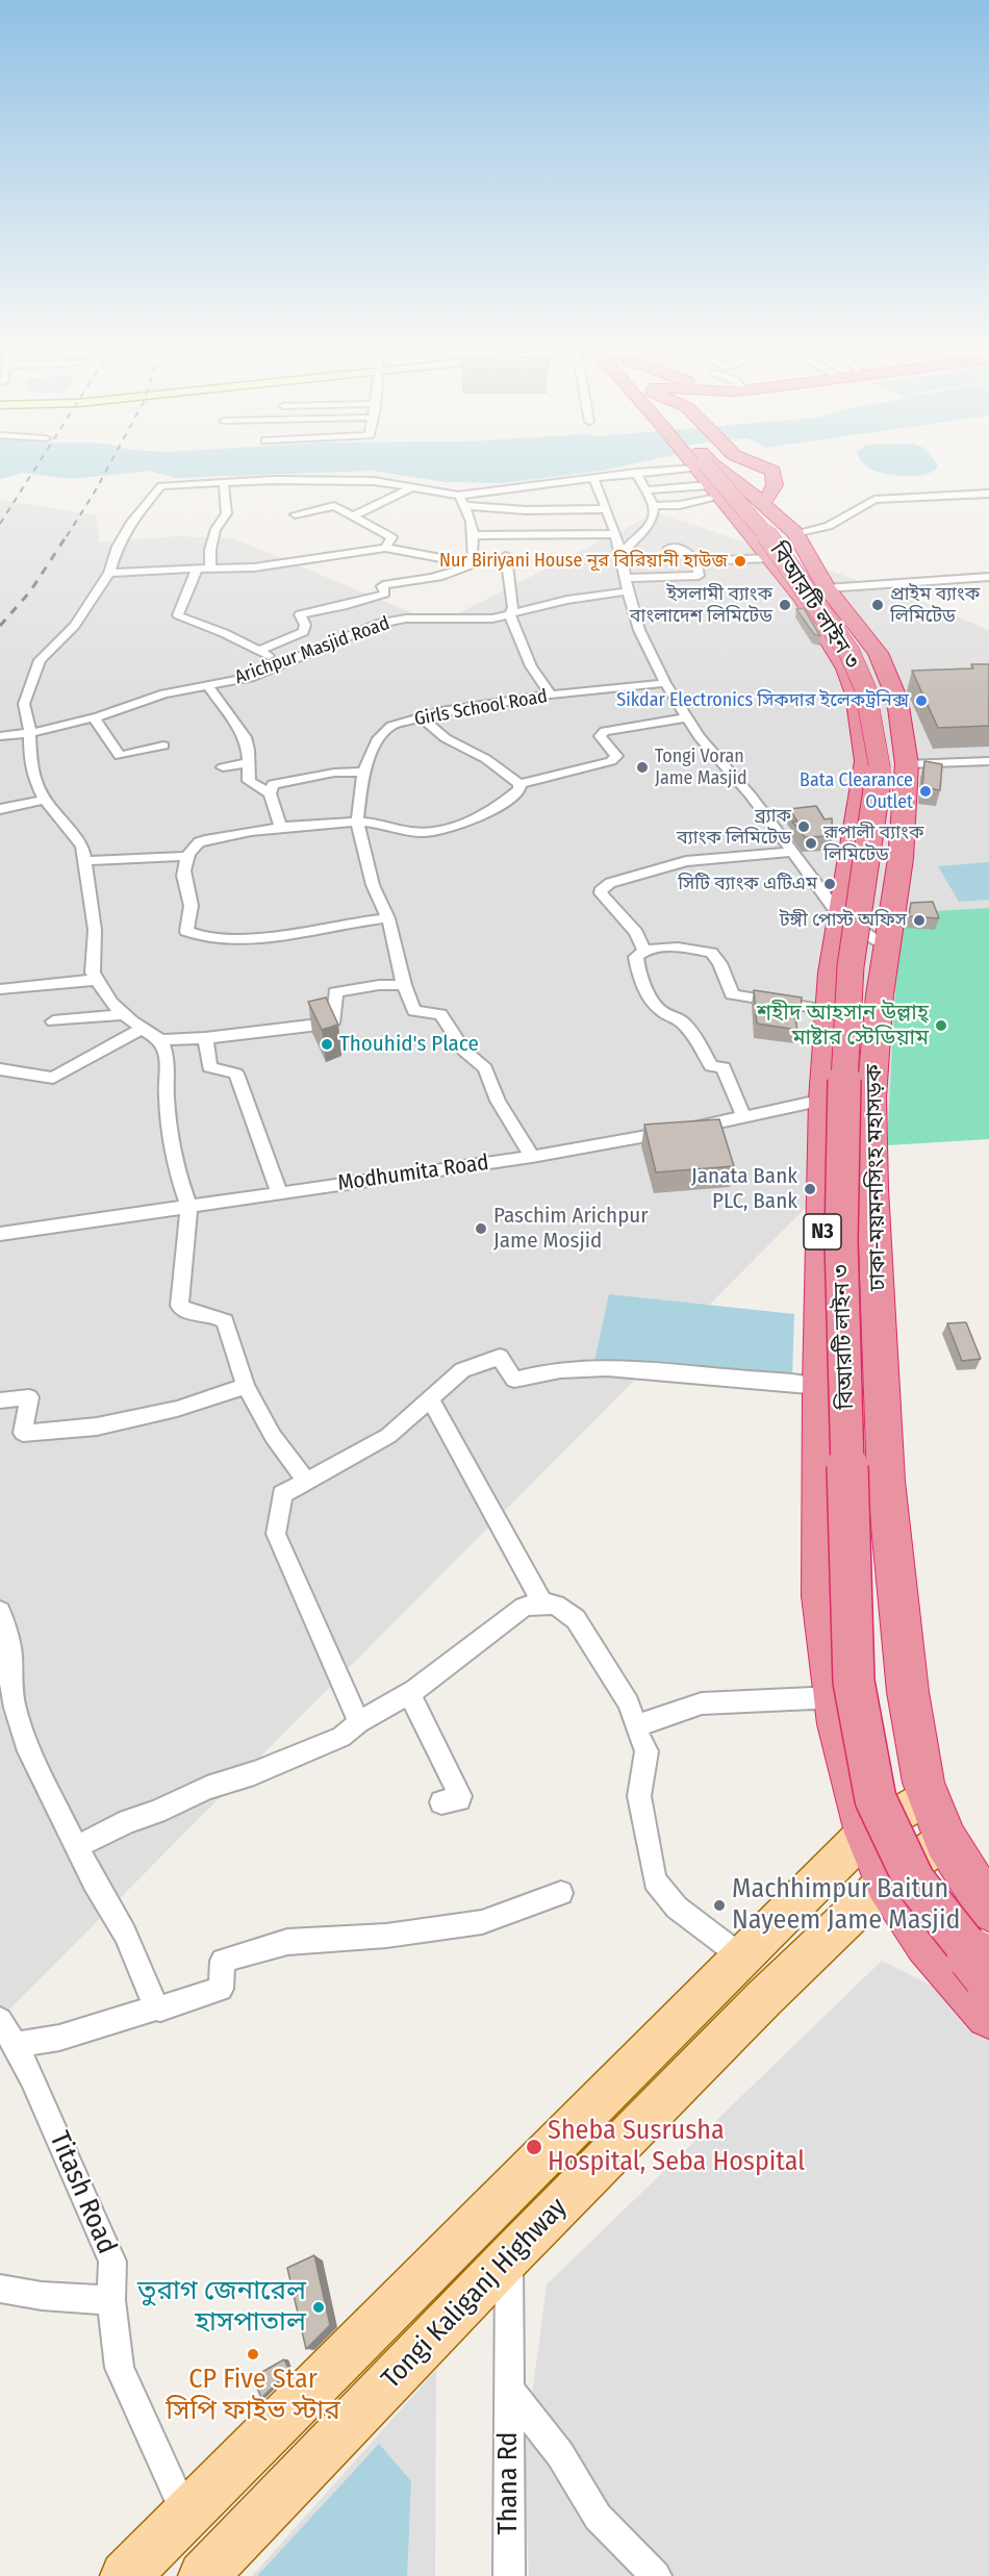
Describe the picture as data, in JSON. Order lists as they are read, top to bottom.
{
  "streets": {
    "highway": ["বিআরটি লাইন ৩", "ঢাকা-ময়মনসিংহ মহাসড়ক", "N3"],
    "main road": ["Tongi Kaliganj Highway"],
    "street": [
      "Arichpur Masjid Road",
      "Girls School Road",
      "Modhumita Road",
      "Titash Road",
      "Thana Rd"
    ]
  },
  "crossings": [
    ["বিআরটি লাইন ৩", "N3"],
    ["Girls School Road", "Modhumita Road"],
    ["Modhumita Road", "N3"],
    ["ঢাকা-ময়মনসিংহ মহাসড়ক", "N3"],
    ["ঢাকা-ময়মনসিংহ মহাসড়ক", "Tongi Kaliganj Highway"],
    ["N3", "Tongi Kaliganj Highway"],
    ["Tongi Kaliganj Highway", "Thana Rd"]
  ],
  "places": [
    "Nur Biriyani House নূর বিরিয়ানী হাউজ",
    "ইসলামী ব্যাংক বাংলাদেশ লিমিটেড",
    "প্রাইম ব্যাংক লিমিটেড",
    "Sikdar Electronics সিকদার ইলেকট্রনিক্স",
    "Tongi Voran Jame Masjid",
    "Bata Clearance Outlet",
    "ব্র্যাক ব্যাংক লিমিটেড",
    "রূপালী ব্যাংক লিমিটেড",
    "সিটি ব্যাংক এটিএম",
    "টঙ্গী পোস্ট অফিস",
    "শহীদ আহসান উল্লাহ্‌ মাষ্টার স্টেডিয়াম",
    "Thouhid's Place",
    "Janata Bank PLC, Bank",
    "Paschim Arichpur Jame Mosjid",
    "Machhimpur Baitun Nayeem Jame Masjid",
    "Sheba Susrusha Hospital, Seba Hospital",
    "তুরাগ জেনারেল হাসপাতাল",
    "CP Five Star সিপি ফাইভ স্টার"
  ]
}
